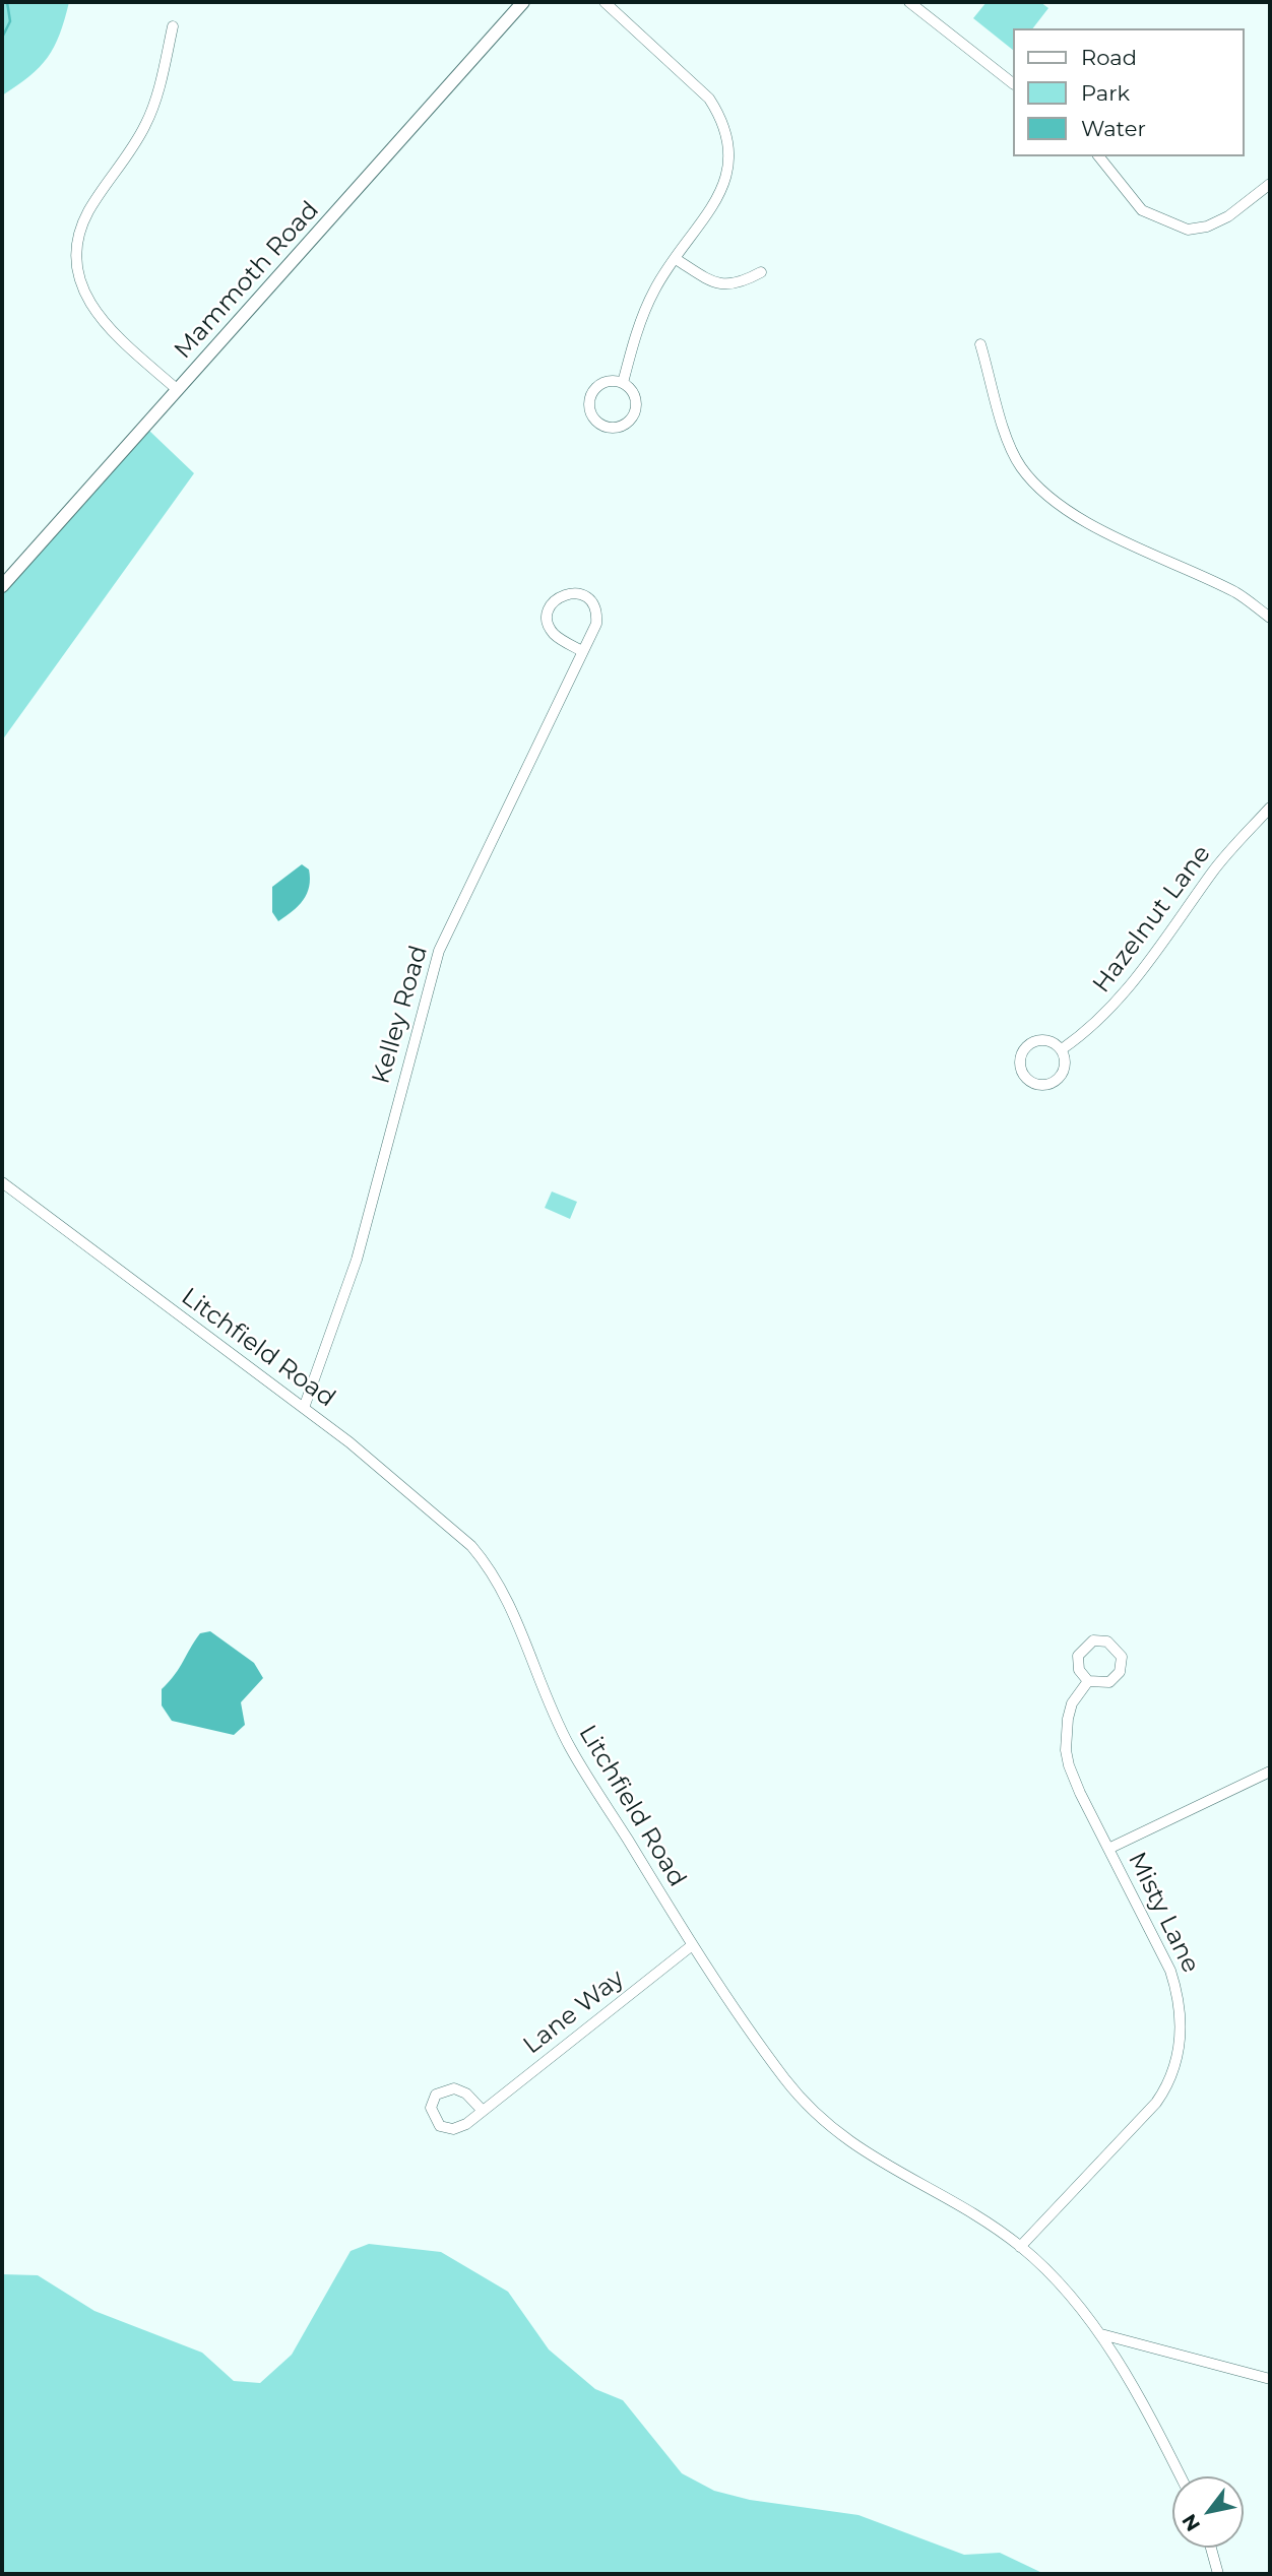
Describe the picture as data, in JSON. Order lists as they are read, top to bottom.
{
  "streets": {
    "main road": ["Mammoth Road"],
    "street": [
      "Hazelnut Lane",
      "Kelley Road",
      "Litchfield Road",
      "Misty Lane",
      "Lane Way"
    ]
  },
  "crossings": [
    ["Kelley Road", "Litchfield Road"],
    ["Litchfield Road", "Misty Lane"],
    ["Litchfield Road", "Lane Way"]
  ],
  "legend": ["Road", "Park", "Water"],
  "north": "bottom left"
}
